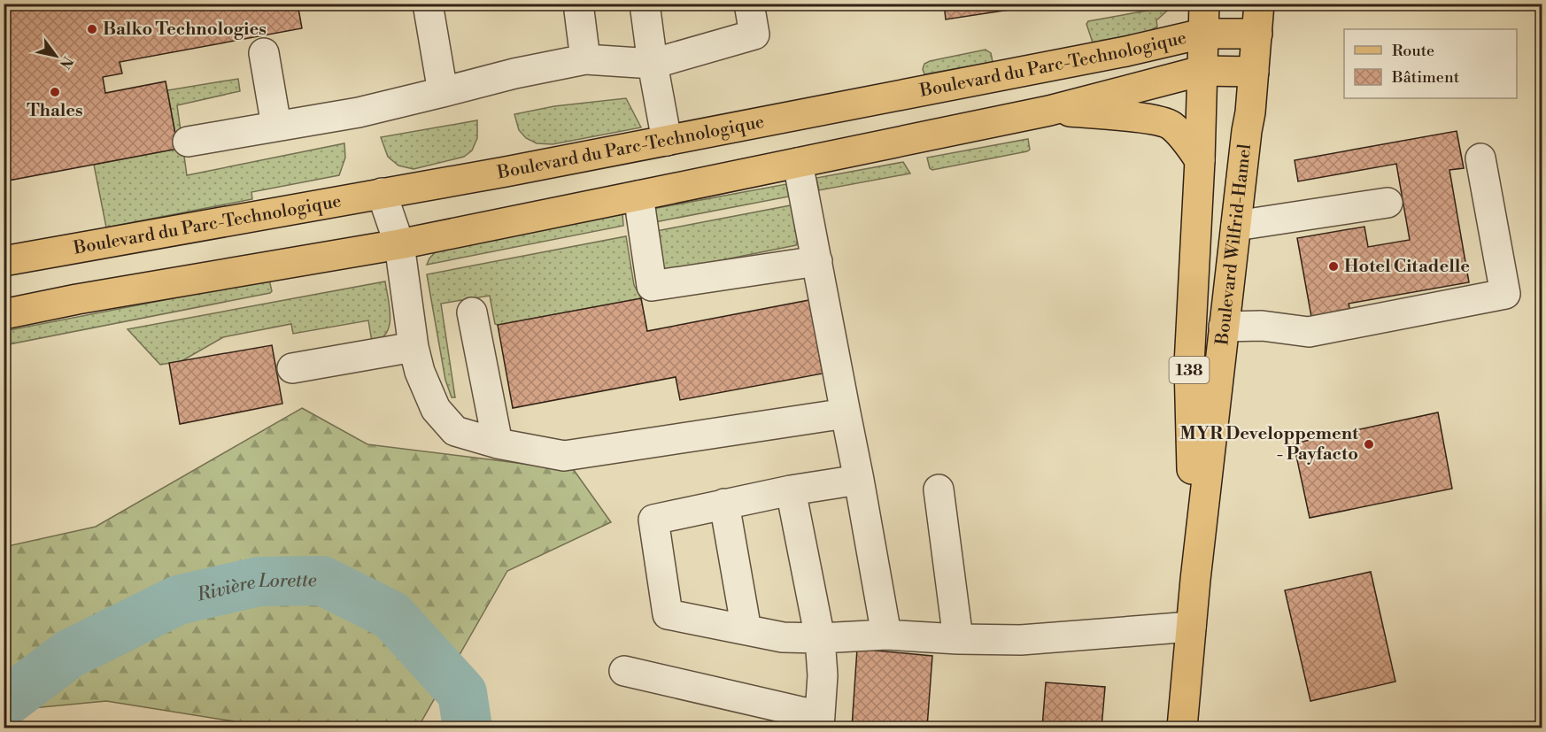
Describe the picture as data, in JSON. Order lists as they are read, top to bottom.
{
  "streets": {
    "main road": ["Boulevard du Parc-Technologique", "Boulevard Wilfrid-Hamel", "138"]
  },
  "crossings": [
    ["Boulevard du Parc-Technologique", "Boulevard Wilfrid-Hamel"]
  ],
  "water": ["Rivière Lorette"],
  "places": [
    "Balko Technologies",
    "Thales",
    "Hotel Citadelle",
    "MYR Developpement - Payfacto"
  ],
  "legend": ["Route", "Bâtiment"],
  "north": "bottom right"
}
